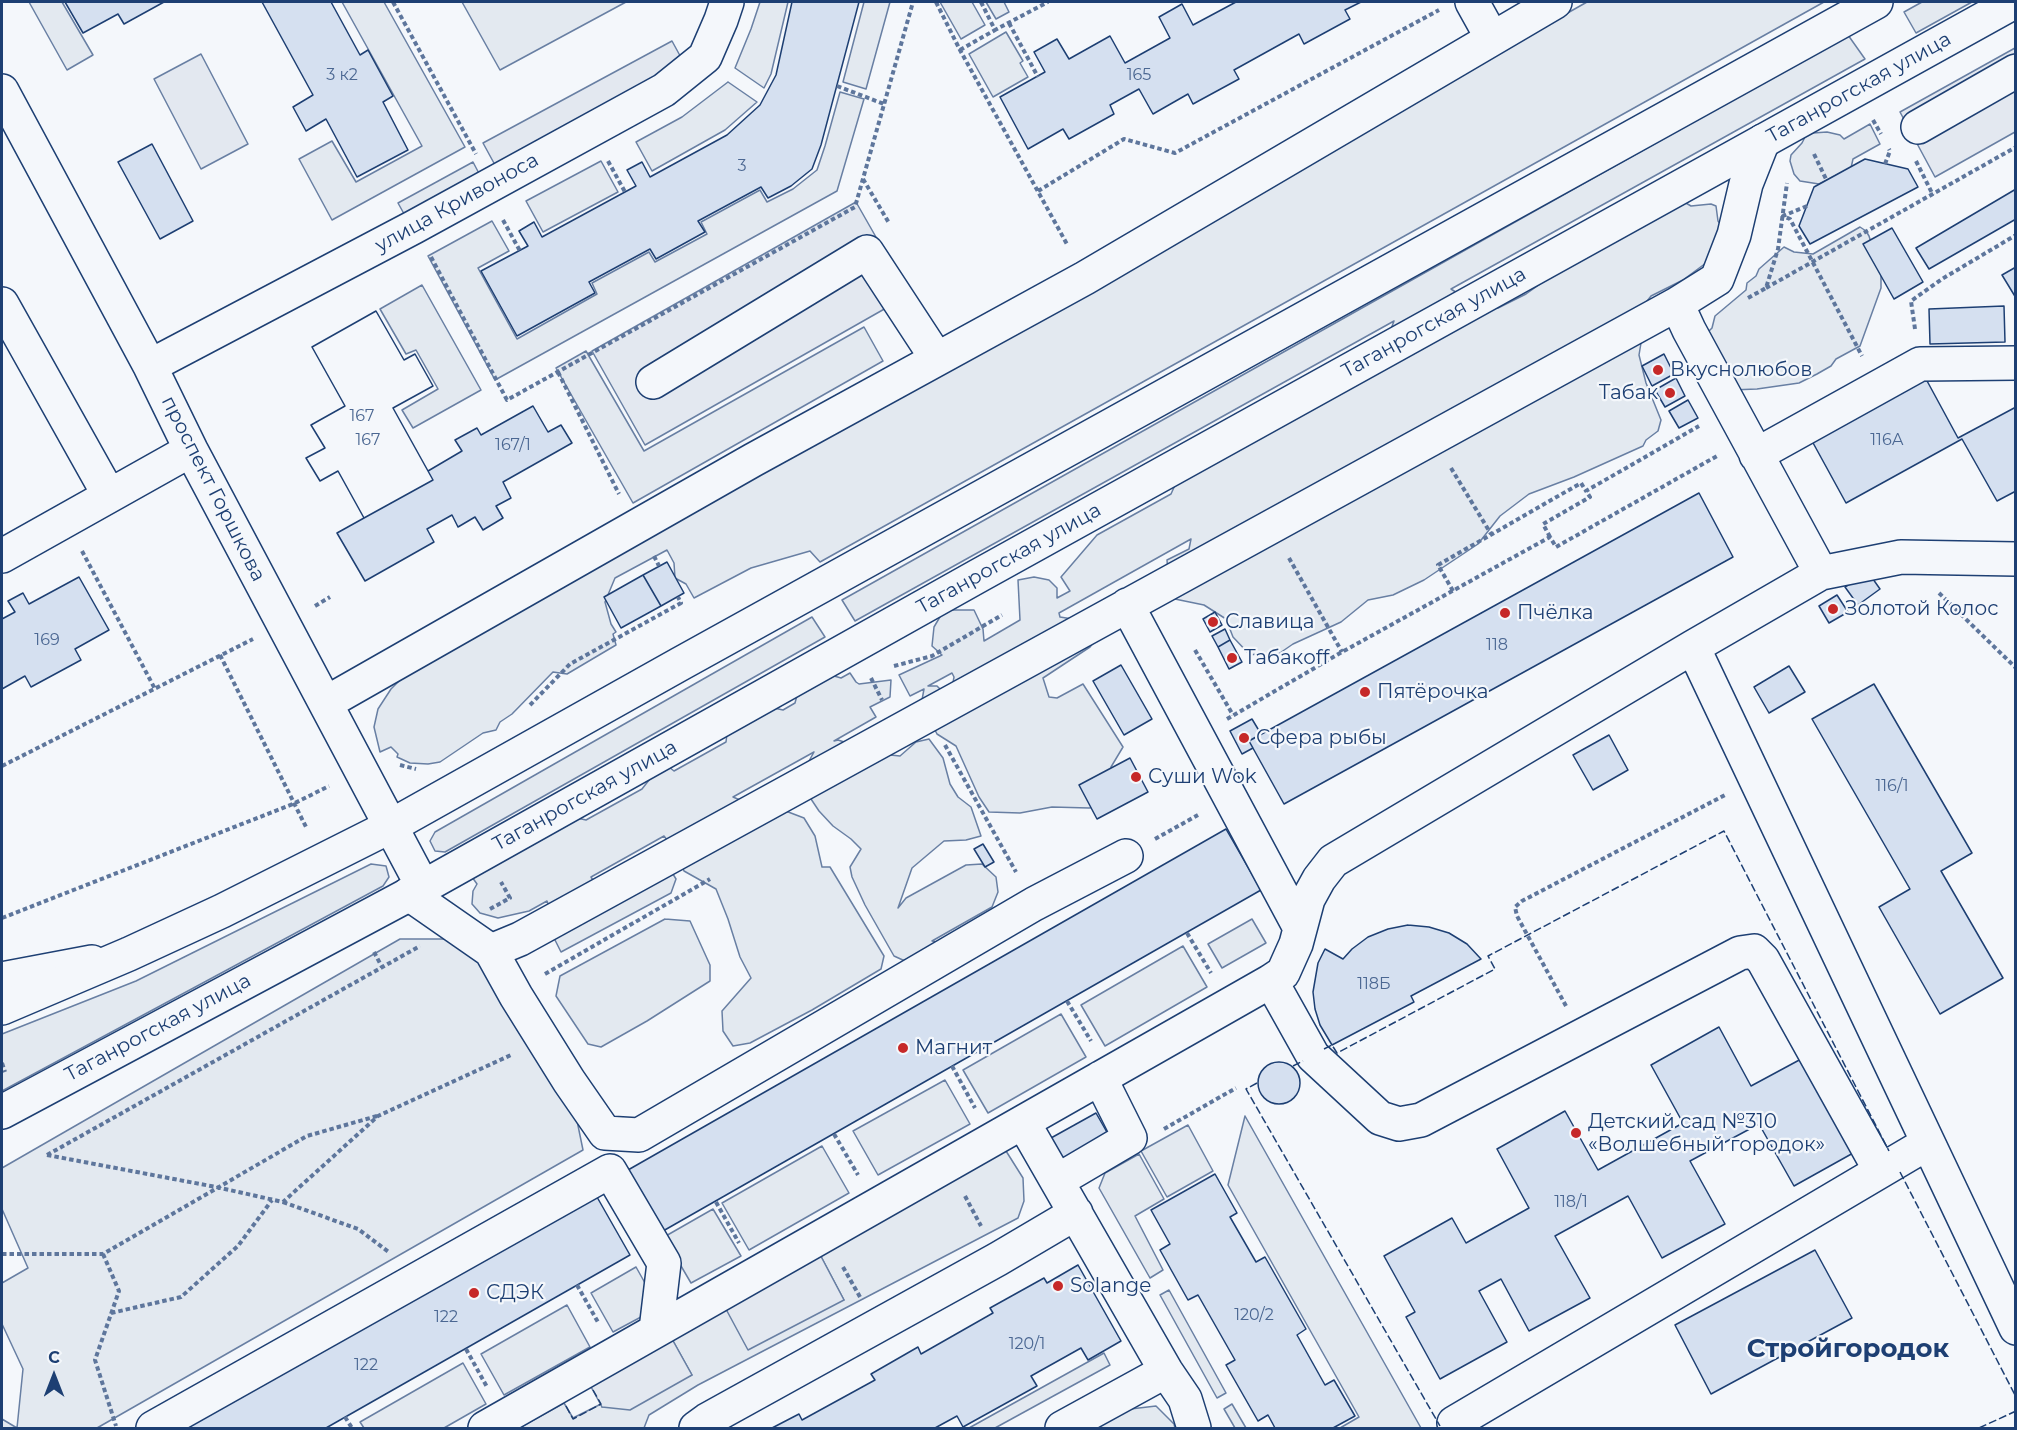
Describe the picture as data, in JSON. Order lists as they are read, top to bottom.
{
  "streets": {
    "main road": ["Таганрогская улица", "улица Кривоноса", "проспект Горшкова"]
  },
  "crossings": [
    ["Таганрогская улица", "проспект Горшкова"],
    ["улица Кривоноса", "проспект Горшкова"]
  ],
  "districts": ["Стройгородок"],
  "places": [
    "Вкуснолюбов",
    "Табак",
    "Золотой Колос",
    "Пчёлка",
    "Славица",
    "Табакoff",
    "Пятёрочка",
    "Сфера рыбы",
    "Суши Wok",
    "Магнит",
    "Детский сад №310 «Волшебный городок»",
    "Solange",
    "СДЭК"
  ],
  "house_numbers": [
    "3 к2",
    "165",
    "3",
    "167",
    "167",
    "116А",
    "167/1",
    "169",
    "118",
    "116/1",
    "118Б",
    "118/1",
    "120/2",
    "122",
    "120/1",
    "122"
  ],
  "north": "top"
}
